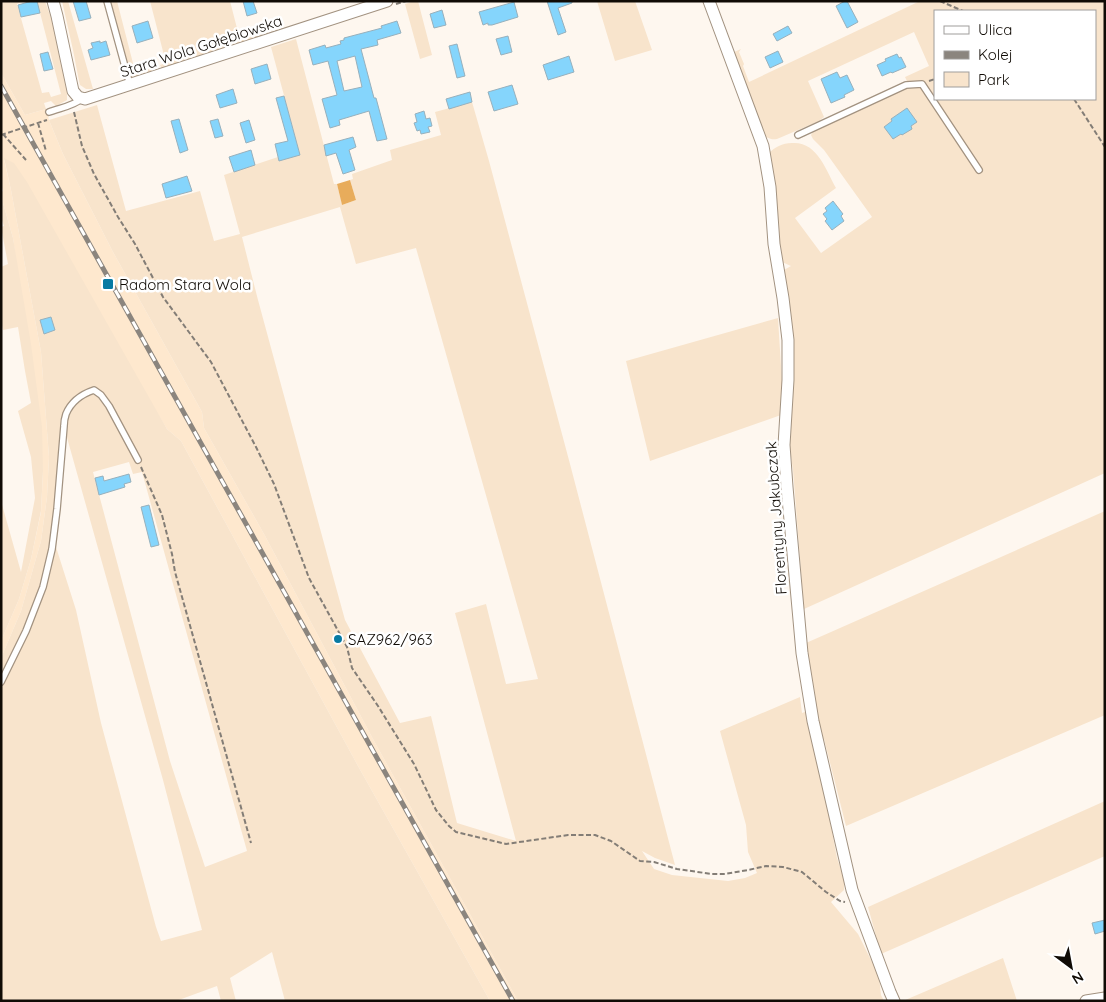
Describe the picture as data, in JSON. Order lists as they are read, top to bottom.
{
  "streets": {
    "street": ["Stara Wola Gołębiowska", "Florentyny Jakubczak"]
  },
  "places": {
    "transit": ["Radom Stara Wola"],
    "other": ["SAZ962/963"]
  },
  "legend": ["Ulica", "Kolej", "Park"],
  "north": "bottom right"
}
